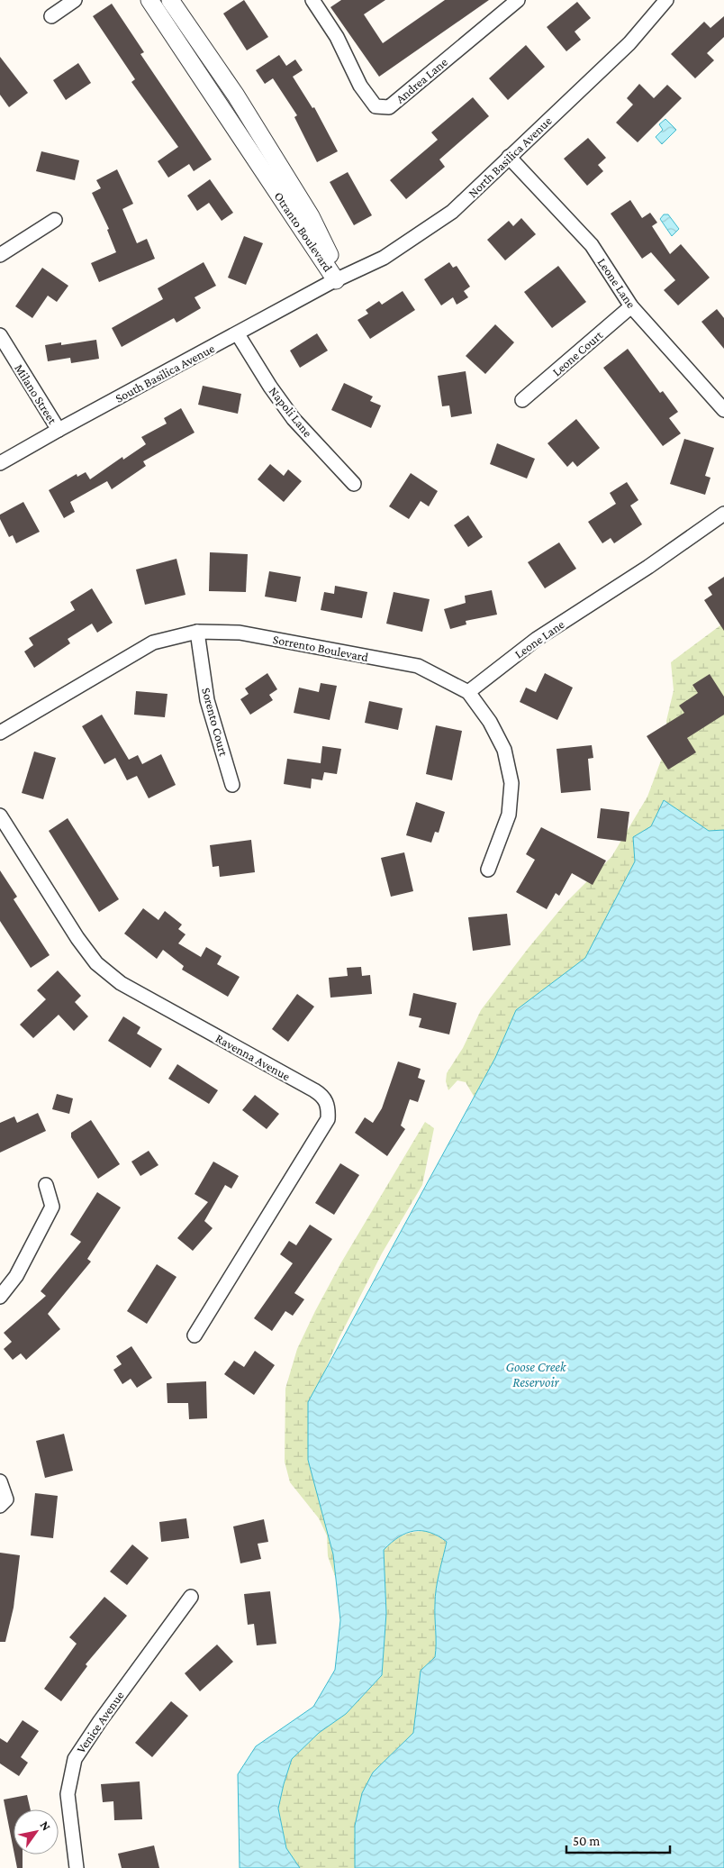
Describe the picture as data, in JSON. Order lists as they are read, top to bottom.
{
  "streets": {
    "street": [
      "Andrea Lane",
      "North Basilica Avenue",
      "Otranto Boulevard",
      "Leone Lane",
      "Leone Court",
      "South Basilica Avenue",
      "Milano Street",
      "Napoli Lane",
      "Sorrento Boulevard",
      "Sorento Court",
      "Ravenna Avenue",
      "Venice Avenue"
    ]
  },
  "crossings": [
    ["North Basilica Avenue", "Otranto Boulevard"],
    ["North Basilica Avenue", "Leone Lane"],
    ["North Basilica Avenue", "South Basilica Avenue"],
    ["Otranto Boulevard", "South Basilica Avenue"],
    ["Leone Lane", "Leone Court"],
    ["Leone Lane", "Sorrento Boulevard"],
    ["South Basilica Avenue", "Milano Street"],
    ["South Basilica Avenue", "Napoli Lane"],
    ["Sorrento Boulevard", "Sorento Court"]
  ],
  "water": ["Goose Creek Reservoir"],
  "scale_bar": "50 m",
  "north": "top right"
}
